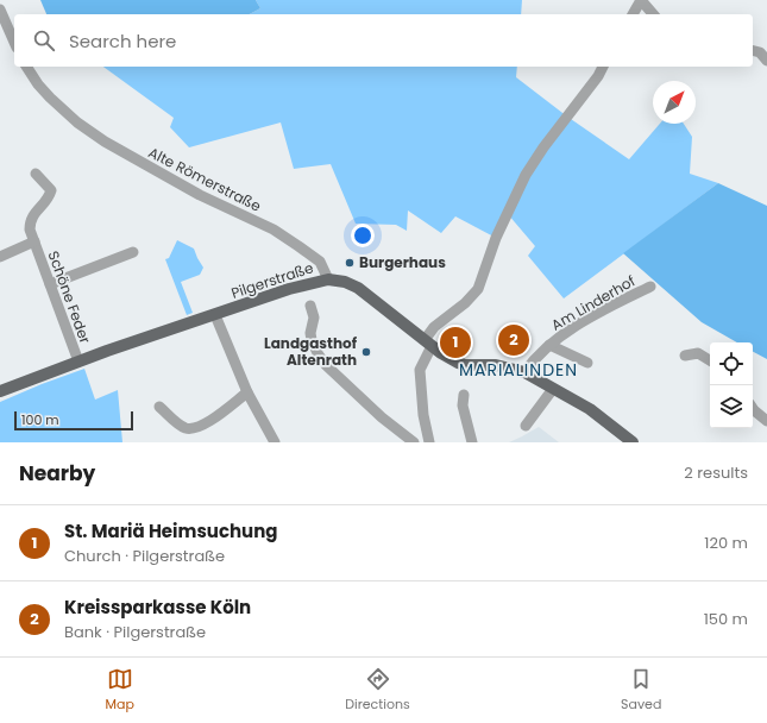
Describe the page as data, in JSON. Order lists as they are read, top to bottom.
{
  "streets": {
    "main road": ["Pilgerstraße"],
    "street": ["Alte Römerstraße", "Schöne Feder", "Am Linderhof"]
  },
  "crossings": [
    ["Alte Römerstraße", "Pilgerstraße"],
    ["Pilgerstraße", "Schöne Feder"],
    ["Pilgerstraße", "Am Linderhof"]
  ],
  "districts": ["MARIALINDEN"],
  "places": ["Burgerhaus", "Landgasthof Altenrath"],
  "scale_bar": "100 m",
  "north": "top right",
  "page": {
    "search": "Search here",
    "pins": ["2", "1"],
    "scale": "100 m",
    "heading": ["Nearby", "2 results"],
    "list": [
      {
        "mark": "1",
        "name": "St. Mariä Heimsuchung",
        "note": "Church · Pilgerstraße",
        "value": "120 m"
      },
      {
        "mark": "2",
        "name": "Kreissparkasse Köln",
        "note": "Bank · Pilgerstraße",
        "value": "150 m"
      }
    ],
    "nav": ["Map", "Directions", "Saved"]
  }
}
